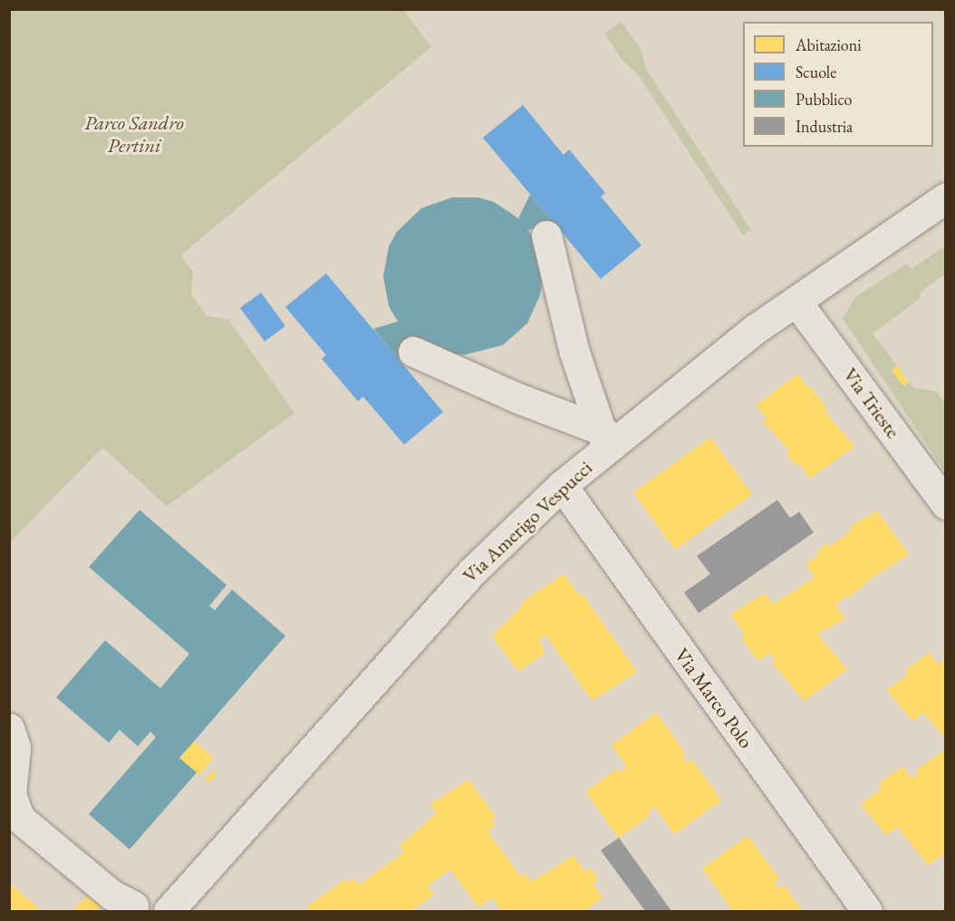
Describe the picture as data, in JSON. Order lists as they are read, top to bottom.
{
  "streets": {
    "street": ["Via Trieste", "Via Amerigo Vespucci", "Via Marco Polo"]
  },
  "crossings": [
    ["Via Trieste", "Via Amerigo Vespucci"],
    ["Via Amerigo Vespucci", "Via Marco Polo"]
  ],
  "parks": ["Parco Sandro Pertini"],
  "legend": [
    "Abitazioni",
    "Scuole",
    "Pubblico",
    "Industria"
  ]
}
